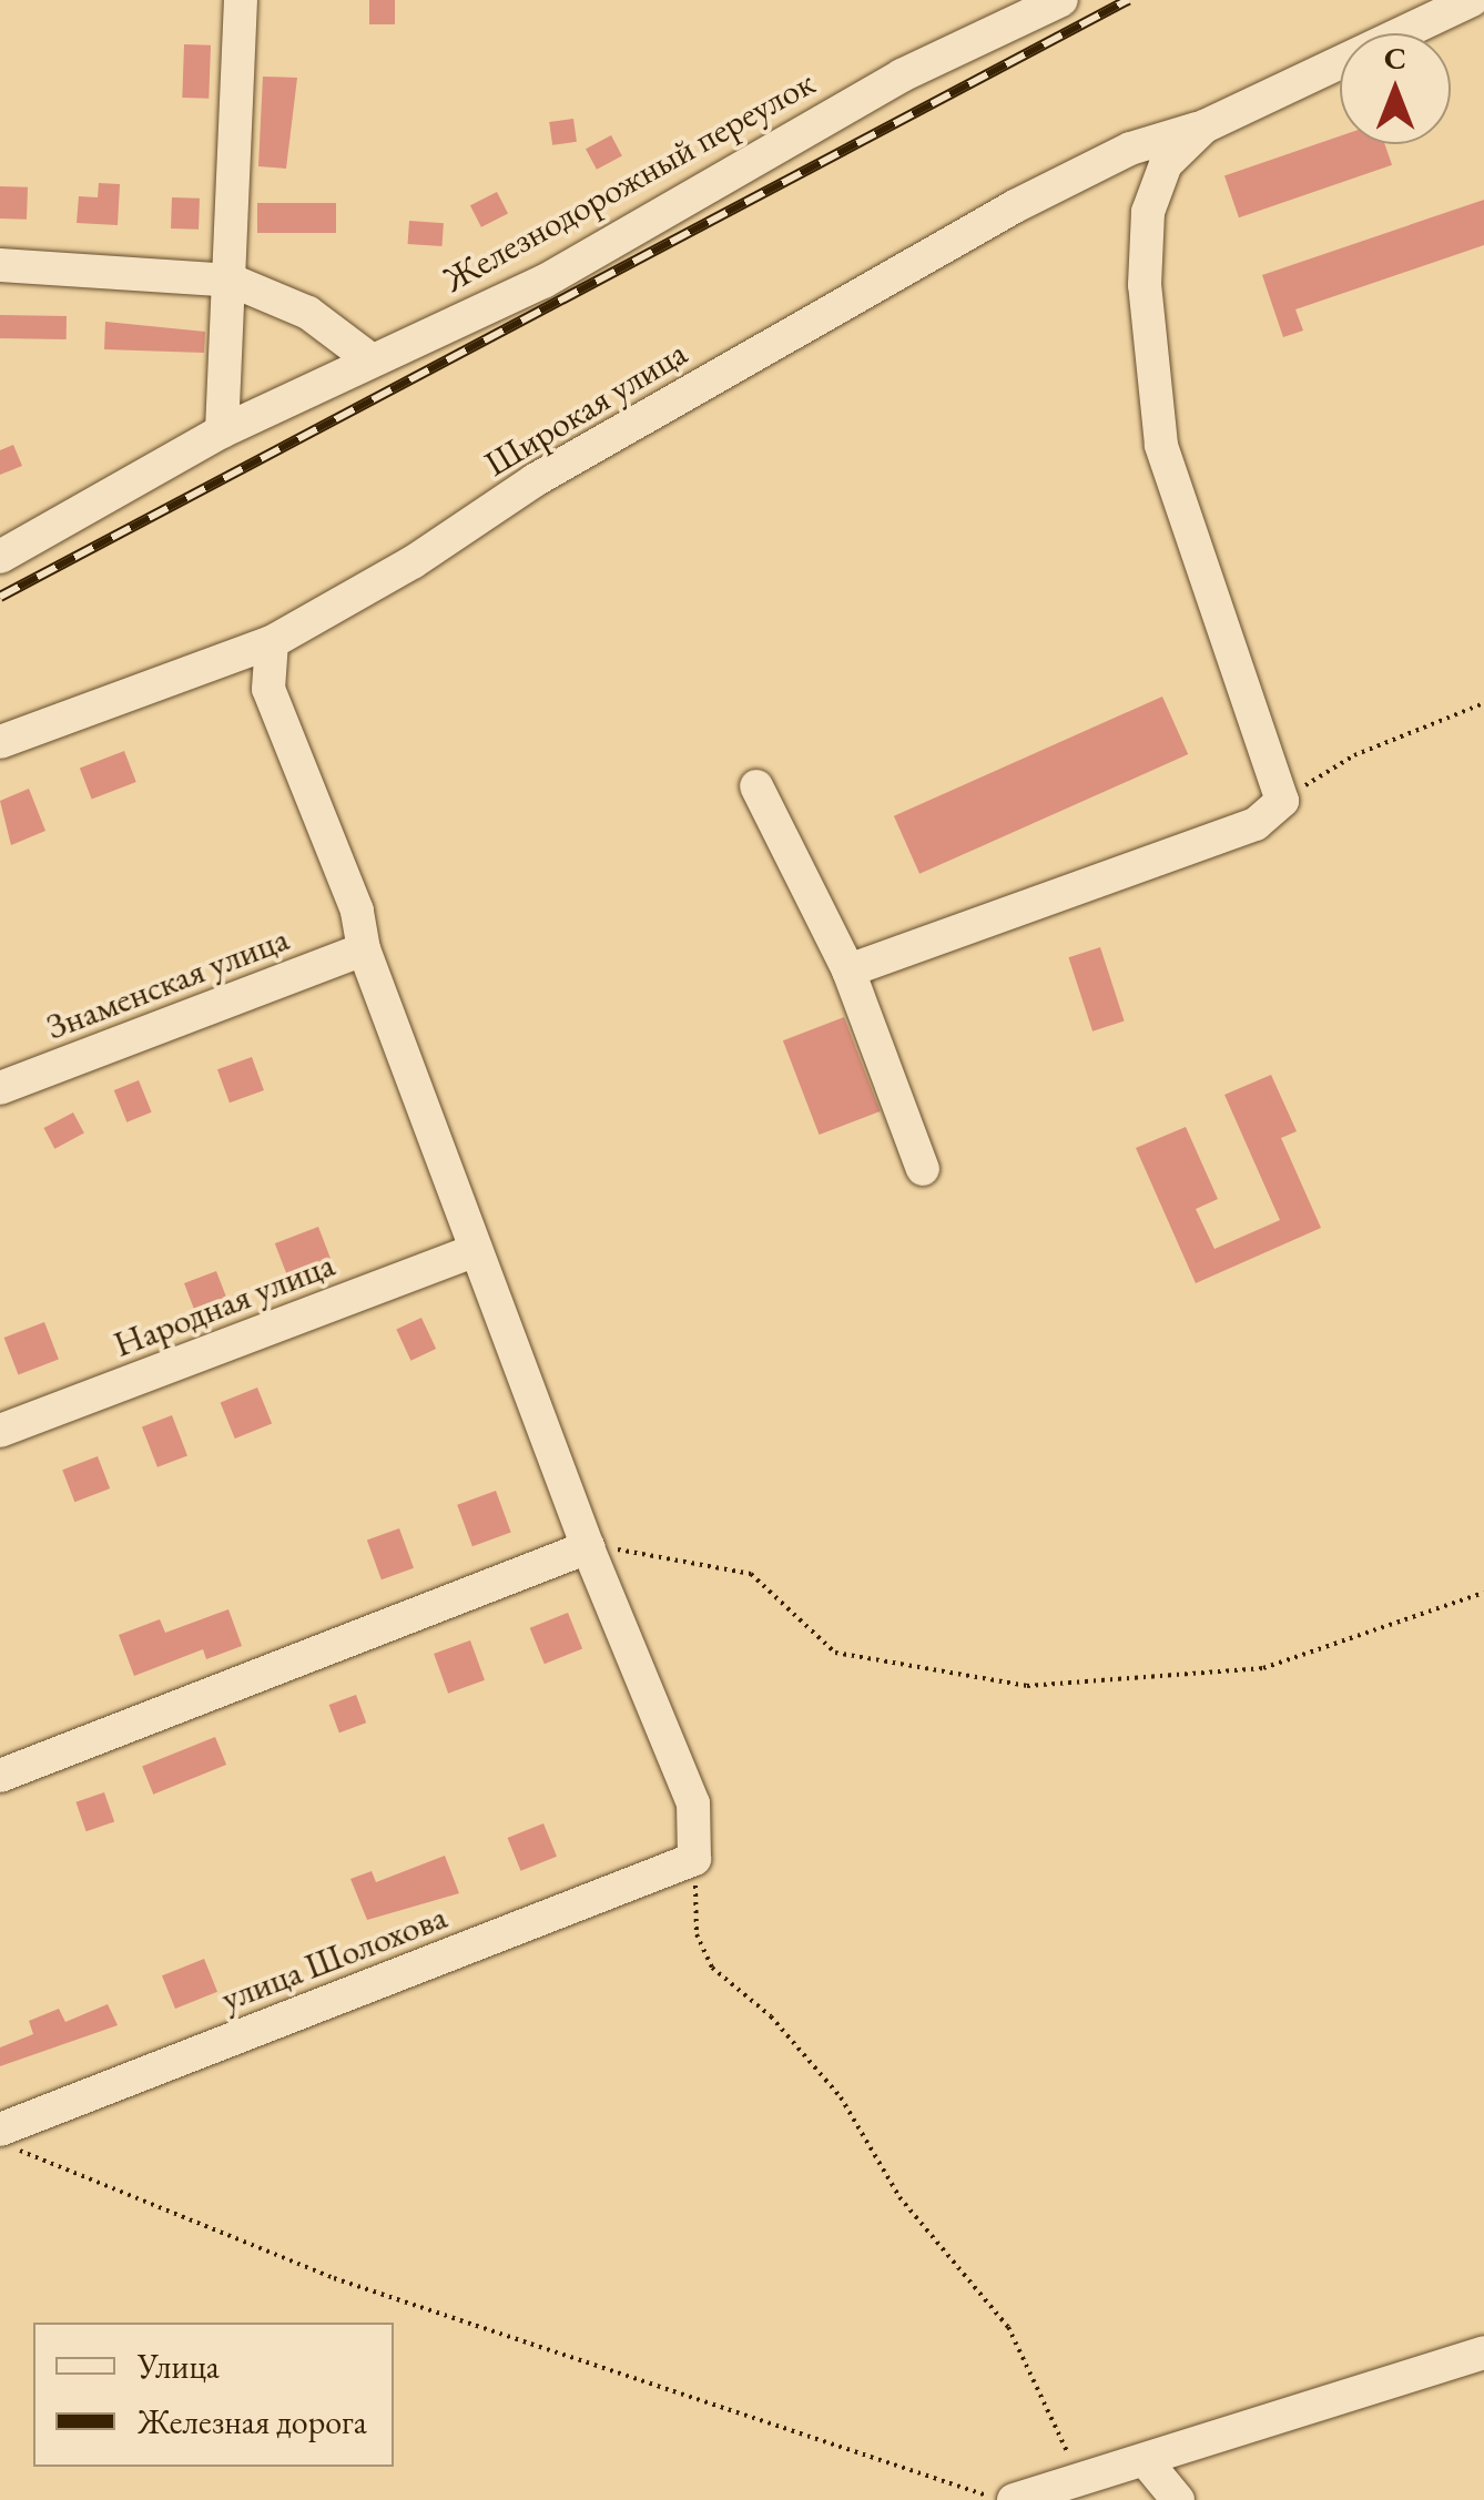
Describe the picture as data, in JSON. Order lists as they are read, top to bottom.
{
  "streets": {
    "street": [
      "Железнодорожный переулок",
      "Широкая улица",
      "Знаменская улица",
      "Народная улица",
      "улица Шолохова"
    ]
  },
  "legend": ["Улица", "Железная дорога"],
  "north": "top"
}
